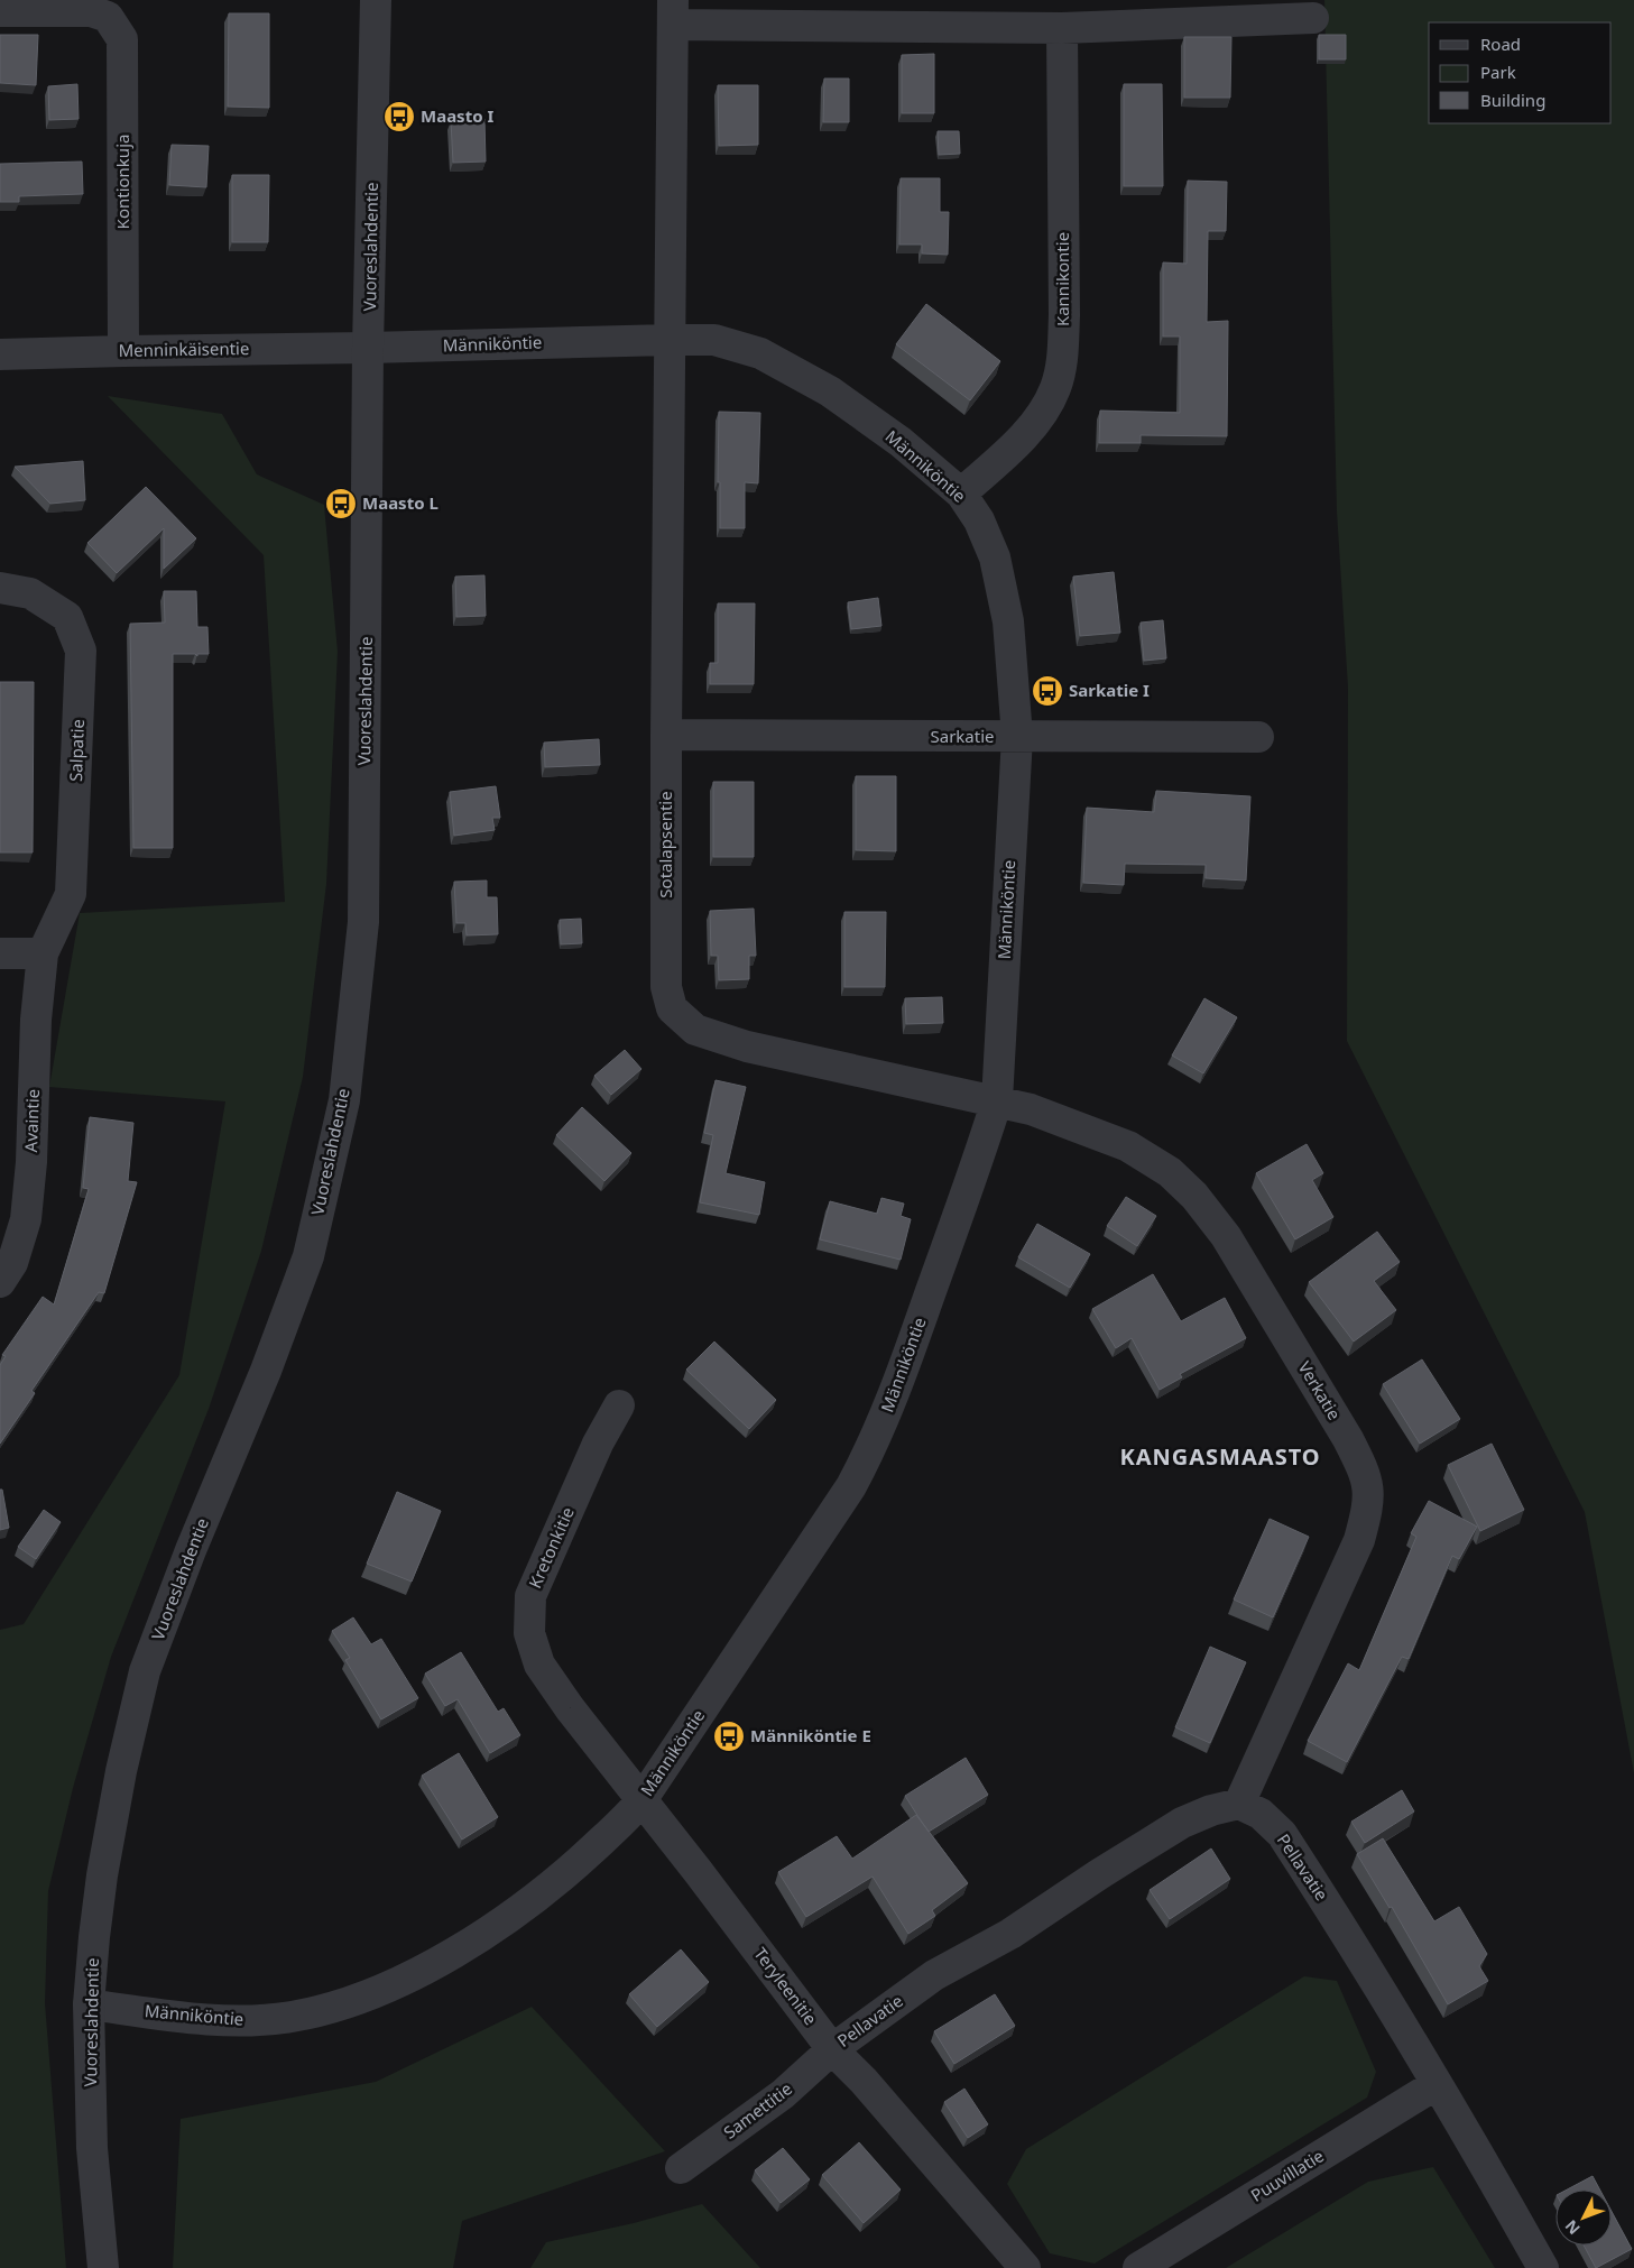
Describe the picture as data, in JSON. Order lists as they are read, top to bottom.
{
  "streets": {
    "street": [
      "Kontionkuja",
      "Vuoreslahdentie",
      "Kannikontie",
      "Männiköntie",
      "Menninkäisentie",
      "Sarkatie",
      "Salpatie",
      "Sotalapsentie",
      "Avaintie",
      "Verkatie",
      "Kretonkitie",
      "Pellavatie",
      "Teryleenitie",
      "Samettitie",
      "Puuvillatie"
    ]
  },
  "crossings": [
    ["Kontionkuja", "Menninkäisentie"],
    ["Vuoreslahdentie", "Männiköntie"],
    ["Vuoreslahdentie", "Menninkäisentie"],
    ["Kannikontie", "Männiköntie"],
    ["Männiköntie", "Menninkäisentie"],
    ["Männiköntie", "Sarkatie"],
    ["Männiköntie", "Sotalapsentie"],
    ["Männiköntie", "Verkatie"],
    ["Männiköntie", "Kretonkitie"],
    ["Männiköntie", "Teryleenitie"],
    ["Sarkatie", "Sotalapsentie"],
    ["Salpatie", "Avaintie"],
    ["Sotalapsentie", "Verkatie"],
    ["Verkatie", "Pellavatie"],
    ["Kretonkitie", "Teryleenitie"],
    ["Pellavatie", "Teryleenitie"],
    ["Pellavatie", "Samettitie"],
    ["Pellavatie", "Puuvillatie"],
    ["Teryleenitie", "Samettitie"]
  ],
  "districts": ["KANGASMAASTO"],
  "places": {
    "bus stop": [
      "Maasto I",
      "Maasto L",
      "Sarkatie I",
      "Männiköntie E"
    ]
  },
  "legend": ["Road", "Park", "Building"],
  "north": "bottom left"
}
